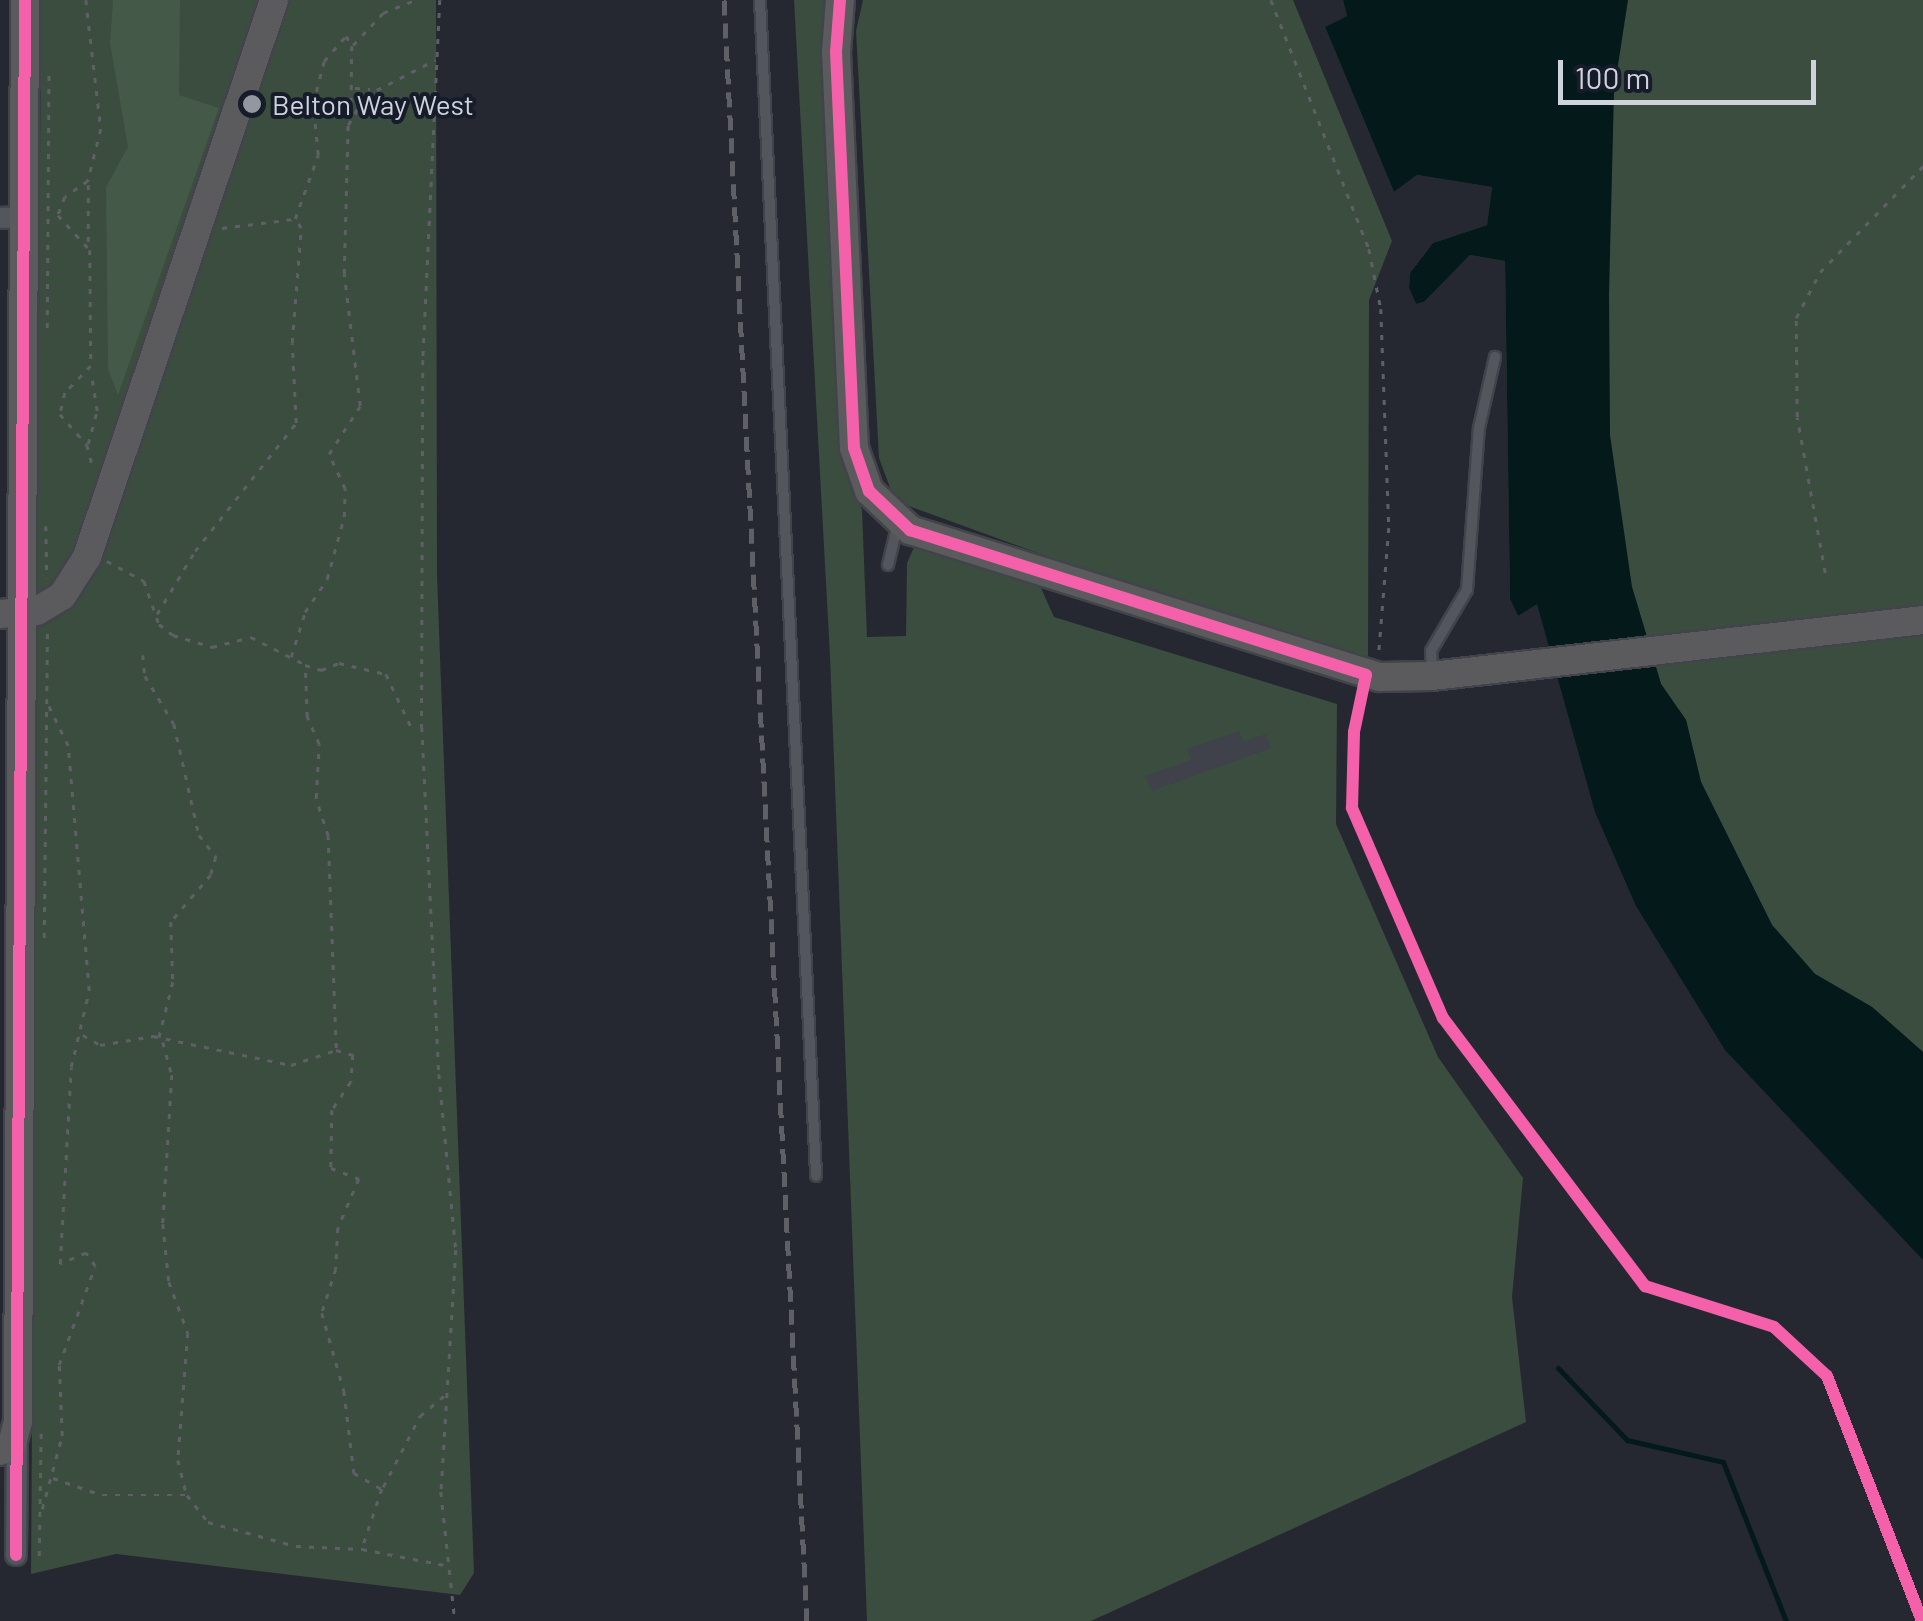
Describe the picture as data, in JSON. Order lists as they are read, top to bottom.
{
  "places": ["Belton Way West"],
  "scale_bar": "100 m"
}
